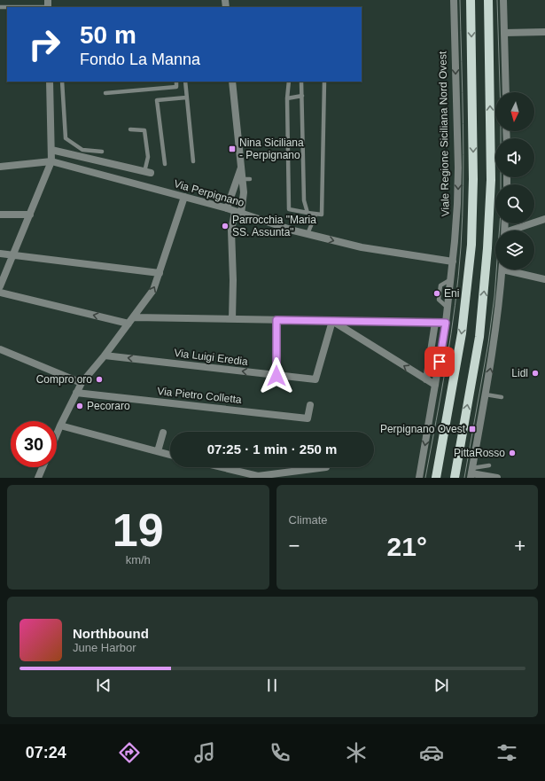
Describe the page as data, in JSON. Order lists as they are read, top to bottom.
{
  "streets": {
    "street": [
      "Viale Regione Siciliana Nord Ovest",
      "Via Perpignano",
      "Via Luigi Eredia",
      "Via Pietro Colletta"
    ]
  },
  "crossings": [
    ["Viale Regione Siciliana Nord Ovest", "Via Perpignano"]
  ],
  "places": {
    "transit": ["Nina Siciliana - Perpignano", "Perpignano Ovest"],
    "other": [
      "Parrocchia \"Maria SS. Assunta\"",
      "Eni",
      "Lidl",
      "Compro oro",
      "Pecoraro",
      "PittaRosso"
    ]
  },
  "north": "bottom",
  "page": {
    "turn": ["50 m", "Fondo La Manna"],
    "limit": "30",
    "trip": "07:25 · 1 min · 250 m",
    "tile": [
      ["19", "km/h"],
      "Climate"
    ],
    "heat": ["−", "21°", "+"],
    "song": ["Northbound", "June Harbor"],
    "tabs": "07:24"
  }
}
